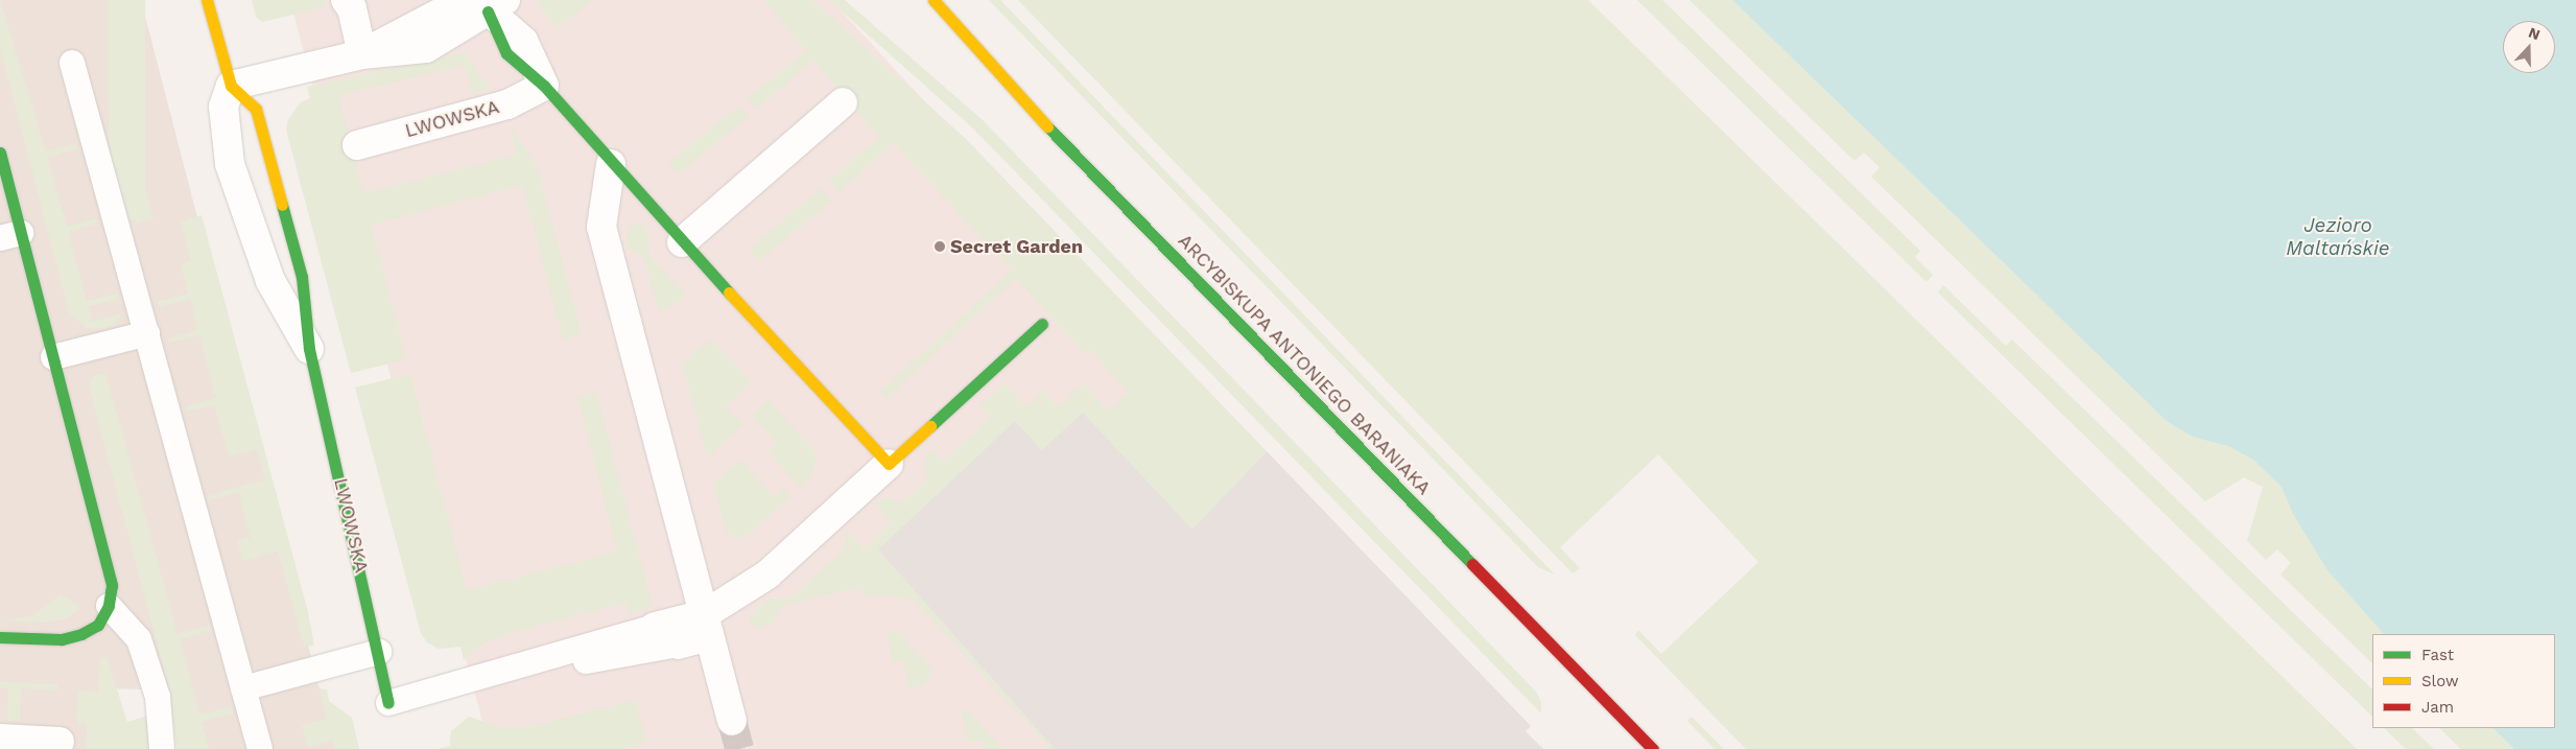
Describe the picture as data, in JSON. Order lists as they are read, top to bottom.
{
  "streets": {
    "street": ["LWOWSKA", "ARCYBISKUPA ANTONIEGO BARANIAKA"]
  },
  "water": ["Jezioro Maltańskie"],
  "places": ["Secret Garden"],
  "legend": ["Fast", "Slow", "Jam"],
  "north": "top"
}
